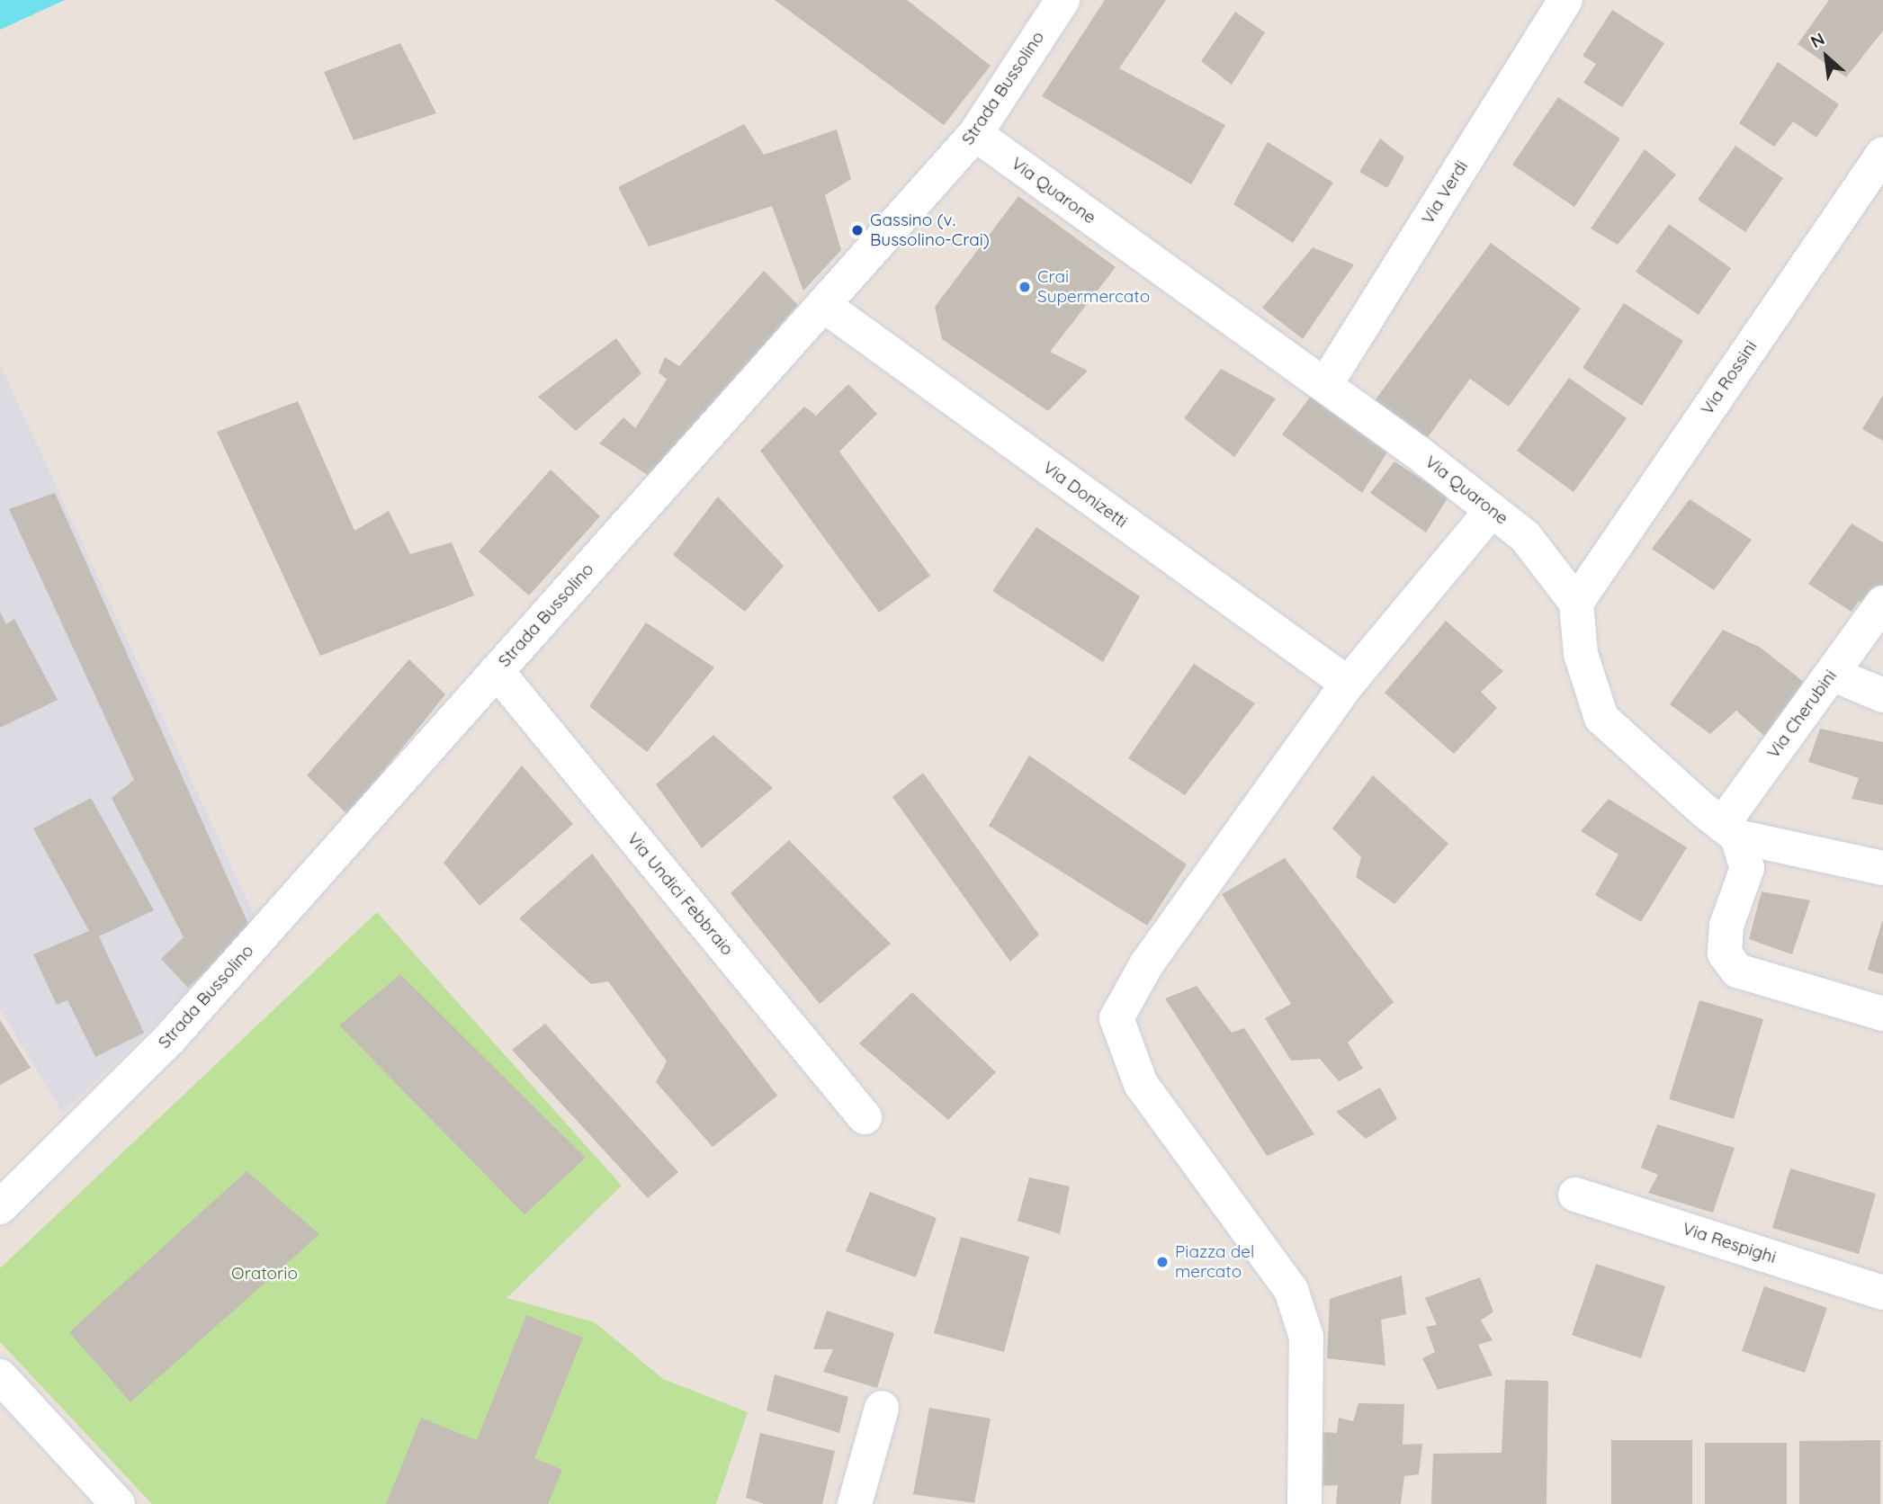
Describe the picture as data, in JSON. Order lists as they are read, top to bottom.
{
  "streets": {
    "street": [
      "Strada Bussolino",
      "Via Quarone",
      "Via Verdi",
      "Via Rossini",
      "Via Donizetti",
      "Via Cherubini",
      "Via Undici Febbraio",
      "Via Respighi"
    ]
  },
  "crossings": [
    ["Strada Bussolino", "Via Quarone"],
    ["Strada Bussolino", "Via Donizetti"],
    ["Strada Bussolino", "Via Undici Febbraio"],
    ["Via Quarone", "Via Verdi"],
    ["Via Quarone", "Via Rossini"],
    ["Via Quarone", "Via Cherubini"]
  ],
  "parks": ["Oratorio"],
  "places": ["Gassino (v. Bussolino-Crai)", "Crai Supermercato", "Piazza del mercato"],
  "north": "top left"
}
